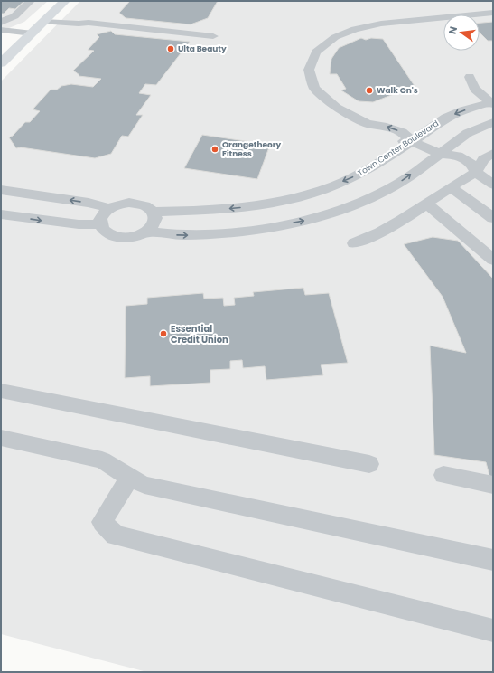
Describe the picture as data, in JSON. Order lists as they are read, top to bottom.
{
  "streets": {
    "street": ["Town Center Boulevard"]
  },
  "places": [
    "Ulta Beauty",
    "Walk On's",
    "Orangetheory Fitness",
    "Essential Credit Union"
  ],
  "north": "left"
}
